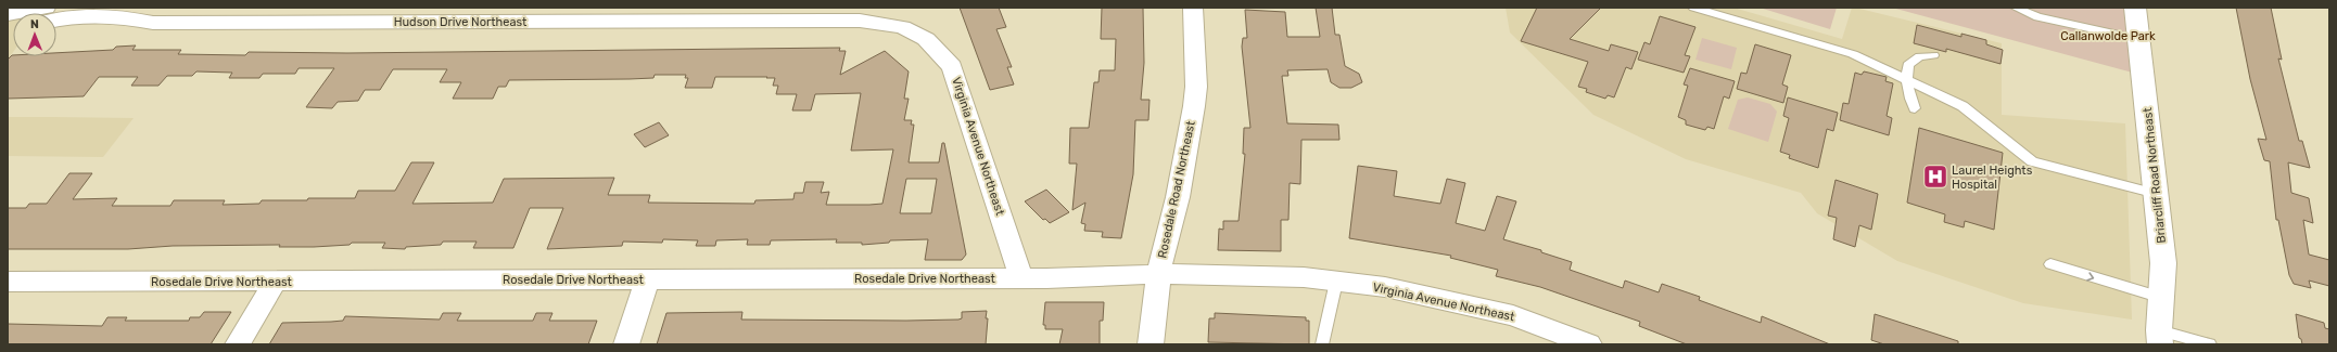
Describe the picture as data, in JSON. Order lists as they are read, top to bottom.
{
  "streets": {
    "main road": ["Briarcliff Road Northeast"],
    "street": [
      "Hudson Drive Northeast",
      "Virginia Avenue Northeast",
      "Rosedale Road Northeast",
      "Rosedale Drive Northeast"
    ]
  },
  "crossings": [
    ["Hudson Drive Northeast", "Virginia Avenue Northeast"],
    ["Virginia Avenue Northeast", "Rosedale Road Northeast"],
    ["Virginia Avenue Northeast", "Rosedale Drive Northeast"],
    ["Rosedale Road Northeast", "Rosedale Drive Northeast"]
  ],
  "parks": ["Callanwolde Park"],
  "places": {
    "hospital": ["Laurel Heights Hospital"]
  },
  "north": "top"
}
